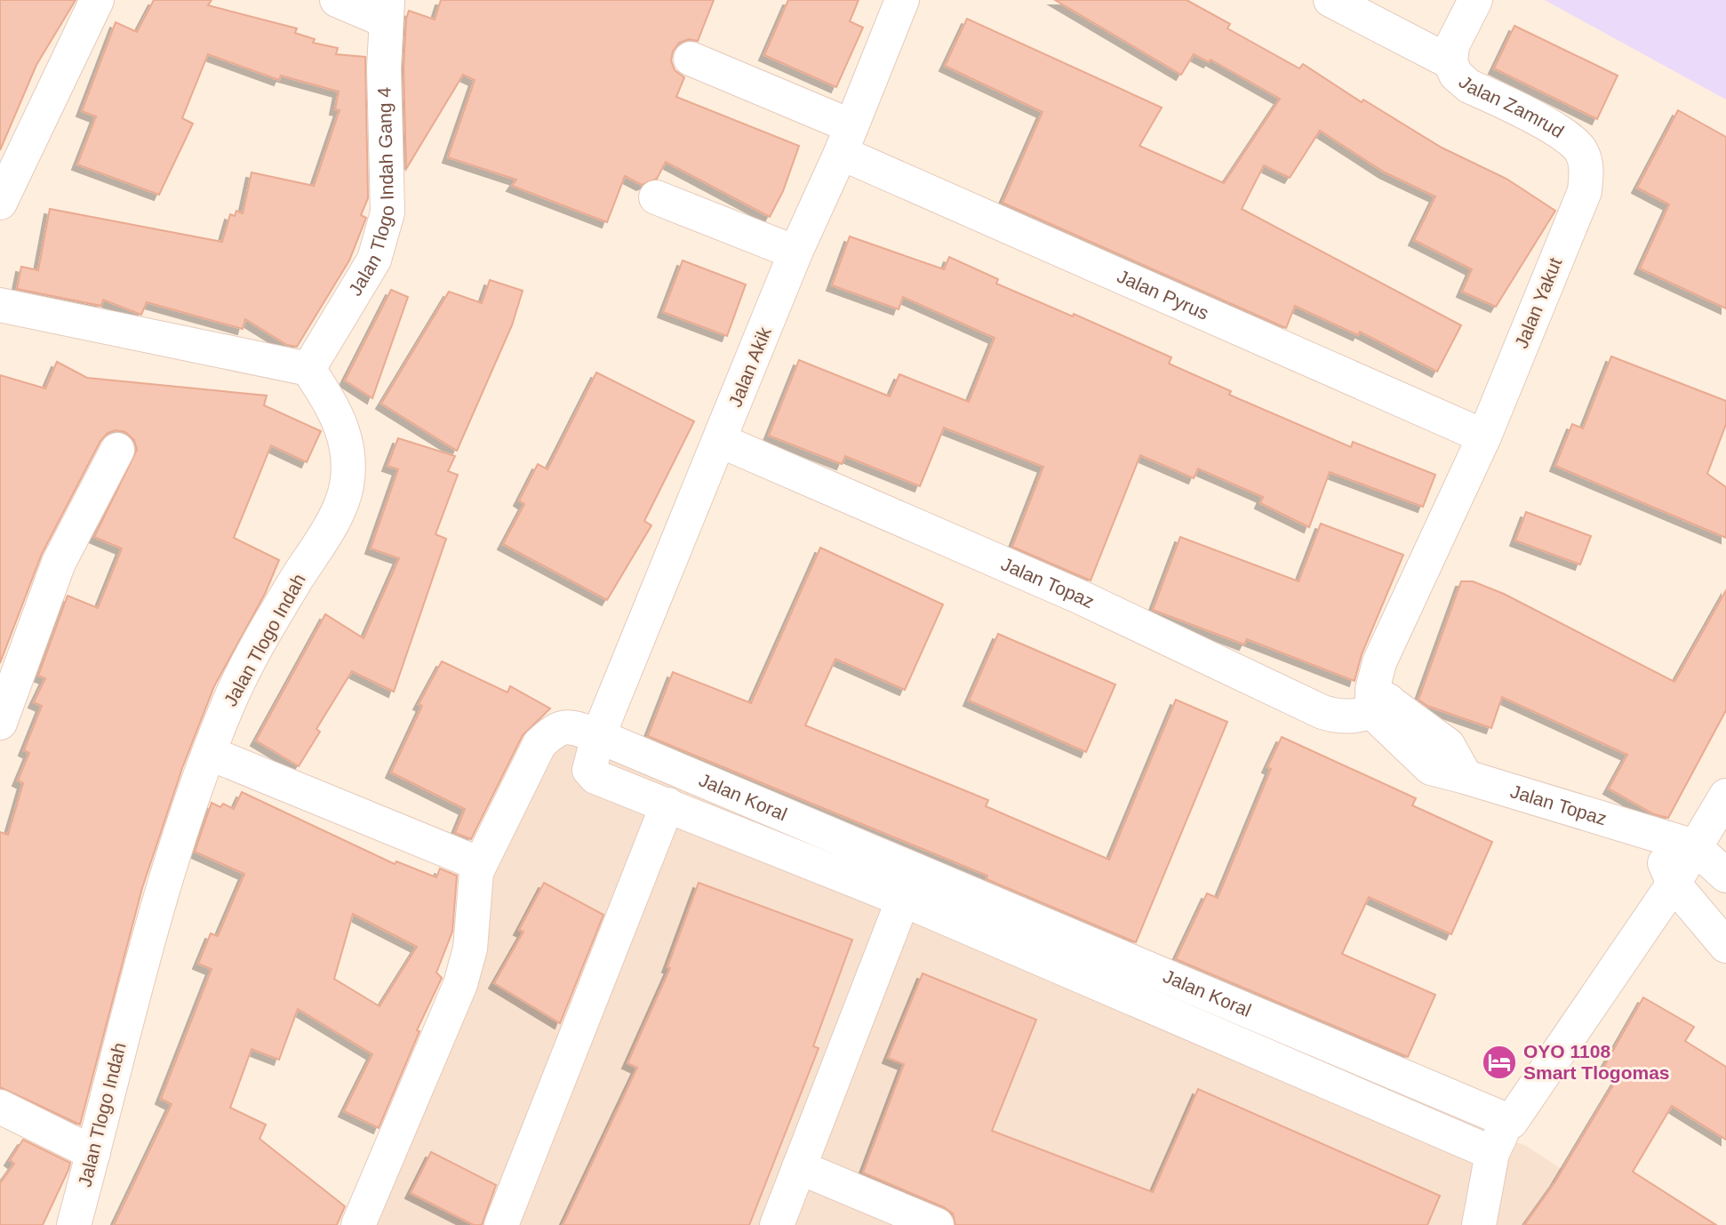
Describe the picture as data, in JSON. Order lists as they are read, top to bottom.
{
  "streets": {
    "street": [
      "Jalan Zamrud",
      "Jalan Tlogo Indah Gang 4",
      "Jalan Pyrus",
      "Jalan Yakut",
      "Jalan Akik",
      "Jalan Topaz",
      "Jalan Tlogo Indah",
      "Jalan Koral"
    ]
  },
  "crossings": [
    ["Jalan Zamrud", "Jalan Yakut"],
    ["Jalan Tlogo Indah Gang 4", "Jalan Tlogo Indah"],
    ["Jalan Pyrus", "Jalan Yakut"],
    ["Jalan Pyrus", "Jalan Akik"],
    ["Jalan Akik", "Jalan Topaz"],
    ["Jalan Akik", "Jalan Koral"]
  ],
  "places": {
    "hotel": ["OYO 1108 Smart Tlogomas"]
  }
}
